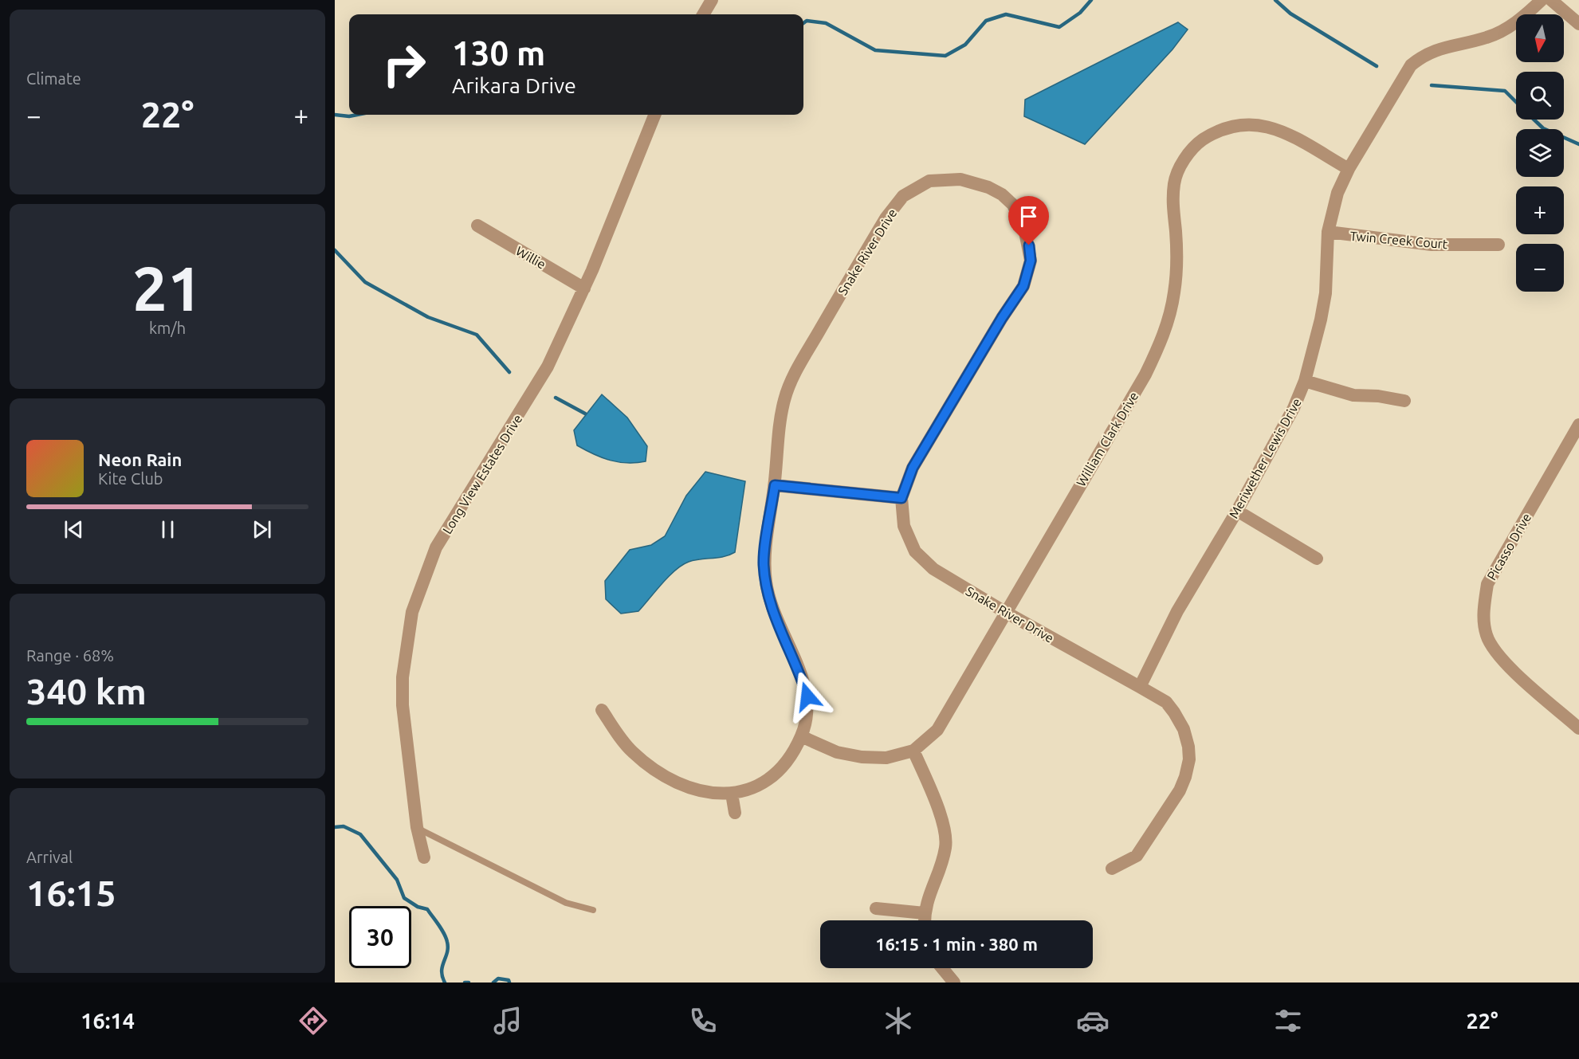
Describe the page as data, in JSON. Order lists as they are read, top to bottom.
{
  "streets": {
    "street": [
      "Twin Creek Court",
      "Snake River Drive",
      "Willie",
      "William Clark Drive",
      "Meriwether Lewis Drive",
      "Long View Estates Drive",
      "Picasso Drive"
    ]
  },
  "crossings": [
    ["Twin Creek Court", "Meriwether Lewis Drive"],
    ["Snake River Drive", "William Clark Drive"],
    ["Snake River Drive", "Meriwether Lewis Drive"],
    ["Willie", "Long View Estates Drive"],
    ["William Clark Drive", "Meriwether Lewis Drive"]
  ],
  "north": "bottom",
  "page": {
    "tile": [
      "Climate",
      ["21", "km/h"],
      ["Range · 68%", "340 km"],
      ["Arrival", "16:15"]
    ],
    "map_buttons": ["+", "−"],
    "turn": ["130 m", "Arikara Drive"],
    "heat": ["−", "22°", "+"],
    "song": ["Neon Rain", "Kite Club"],
    "limit": "30",
    "trip": "16:15 · 1 min · 380 m",
    "tabs": ["16:14", "22°"]
  }
}
